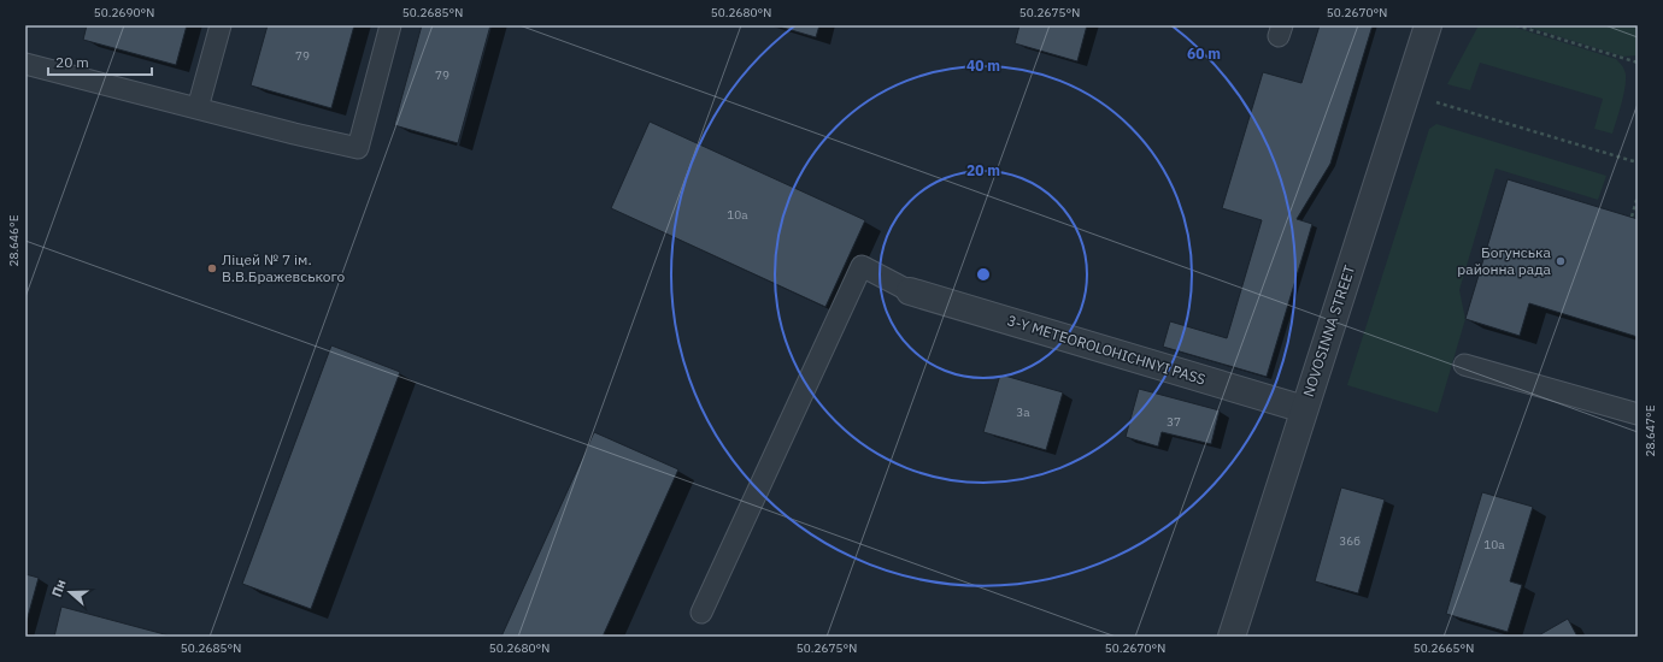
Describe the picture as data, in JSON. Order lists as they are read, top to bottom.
{
  "streets": {
    "street": ["NOVOSINNA STREET", "3-Y METEOROLOHICHNYI PASS"]
  },
  "crossings": [
    ["NOVOSINNA STREET", "3-Y METEOROLOHICHNYI PASS"]
  ],
  "places": ["Богунська районна рада", "Ліцей № 7 ім. В.В.Бражевського"],
  "house_numbers": [
    "79",
    "79",
    "10а",
    "3а",
    "37",
    "36б",
    "10а"
  ],
  "scale_bar": "20 m",
  "north": "left",
  "coordinates": [
    "50.2690°N",
    "50.2685°N",
    "50.2680°N",
    "50.2675°N",
    "50.2670°N",
    "28.646°E",
    "28.647°E",
    "50.2665°N"
  ],
  "rings": ["60 m", "40 m", "20 m"]
}
